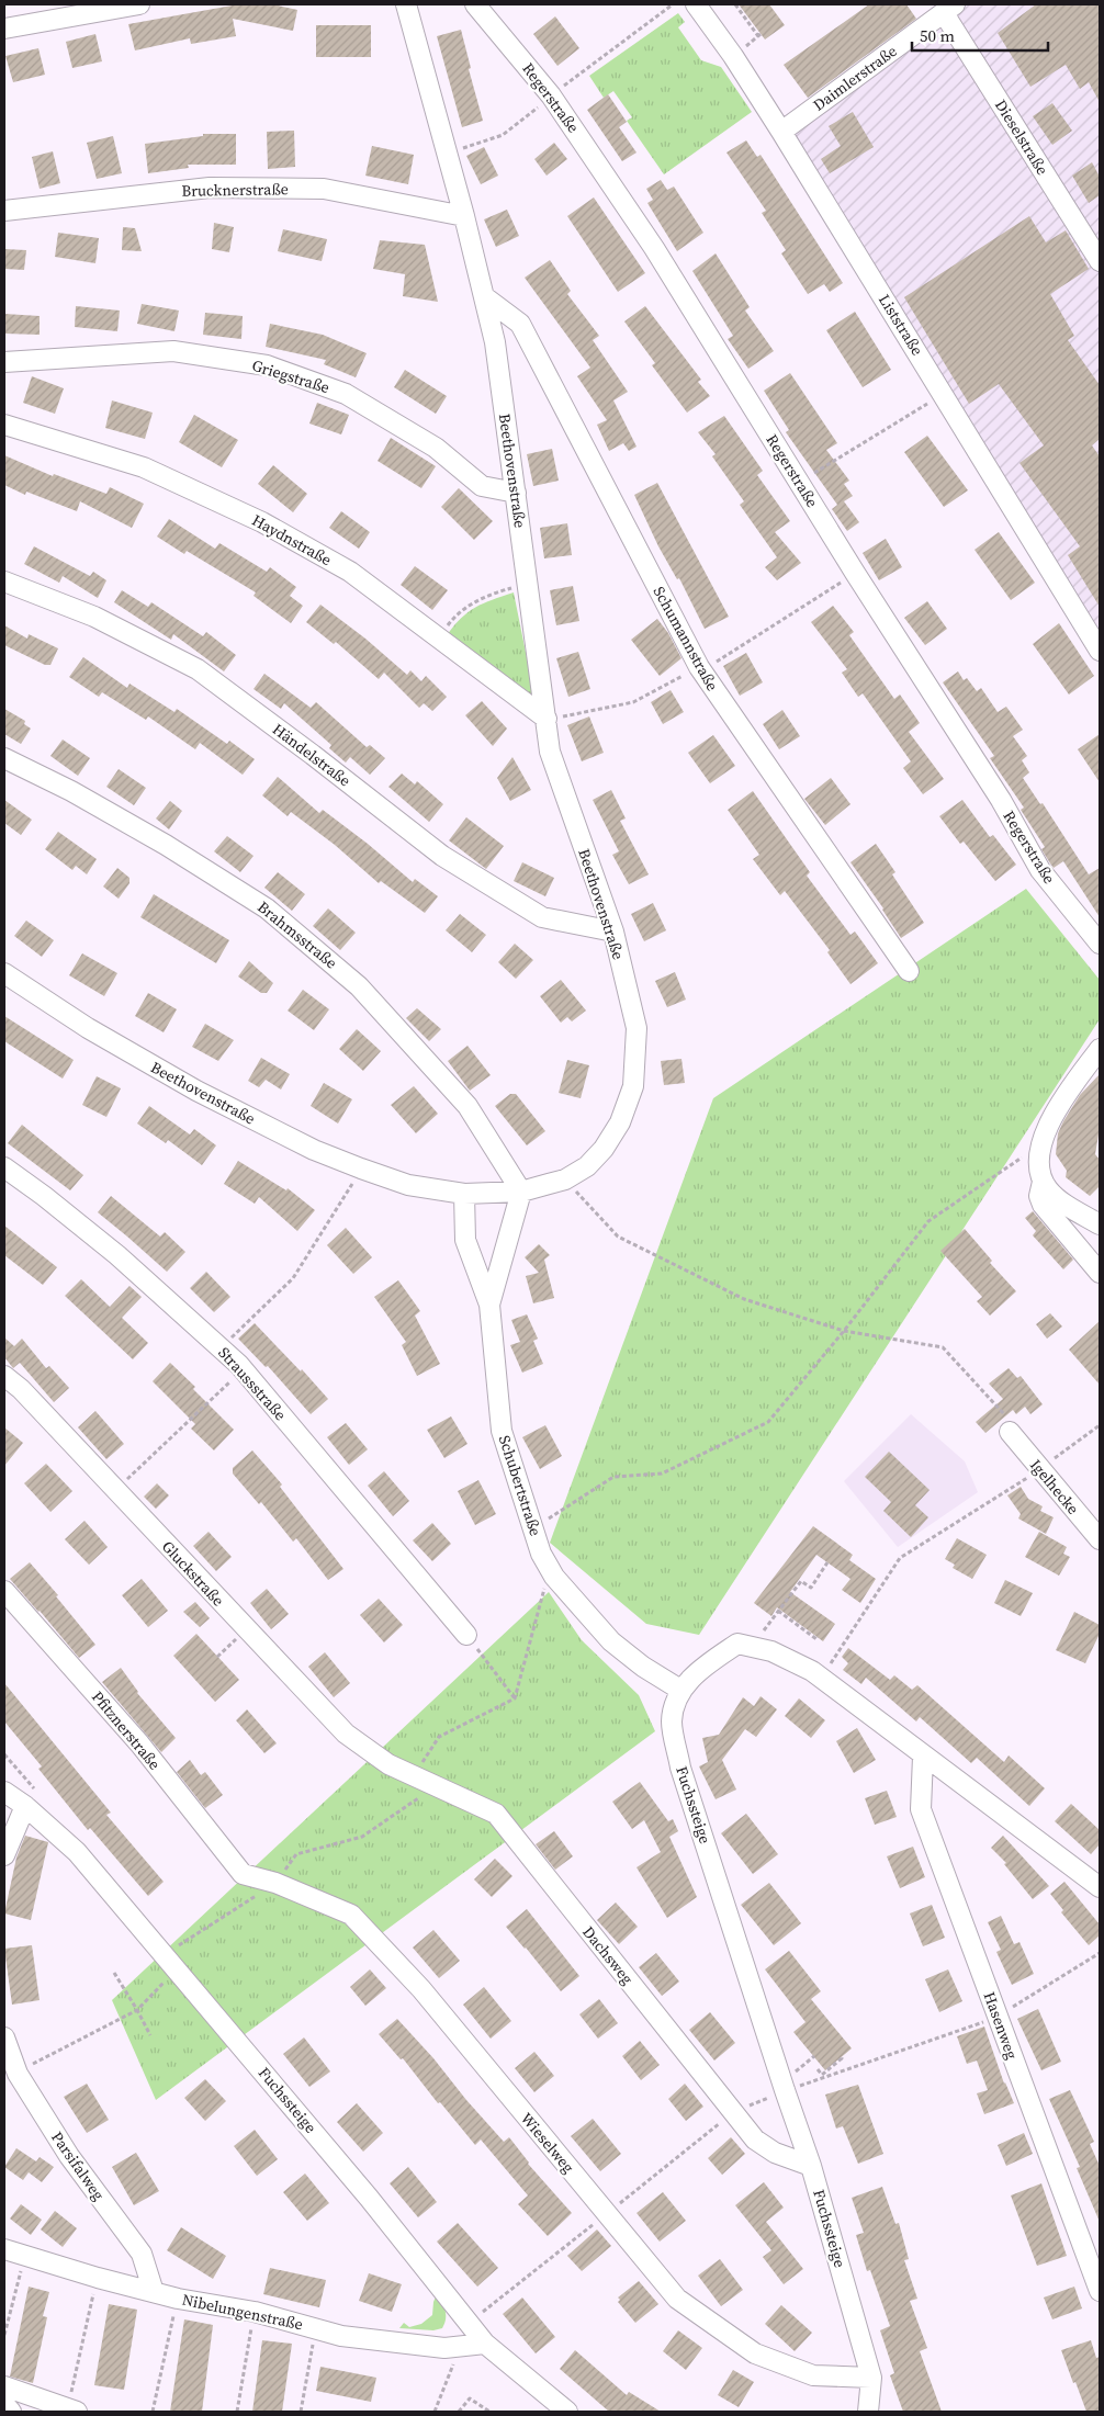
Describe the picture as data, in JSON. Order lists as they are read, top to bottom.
{
  "streets": {
    "street": [
      "Daimlerstraße",
      "Regerstraße",
      "Dieselstraße",
      "Brucknerstraße",
      "Liststraße",
      "Griegstraße",
      "Beethovenstraße",
      "Haydnstraße",
      "Schumannstraße",
      "Händelstraße",
      "Brahmsstraße",
      "Straussstraße",
      "Schubertstraße",
      "Igelhecke",
      "Gluckstraße",
      "Pfitznerstraße",
      "Fuchssteige",
      "Dachsweg",
      "Hasenweg",
      "Wieselweg",
      "Parsifalweg",
      "Nibelungenstraße"
    ]
  },
  "crossings": [
    ["Daimlerstraße", "Dieselstraße"],
    ["Daimlerstraße", "Liststraße"],
    ["Brucknerstraße", "Beethovenstraße"],
    ["Griegstraße", "Beethovenstraße"],
    ["Beethovenstraße", "Haydnstraße"],
    ["Beethovenstraße", "Schumannstraße"],
    ["Beethovenstraße", "Händelstraße"],
    ["Beethovenstraße", "Brahmsstraße"],
    ["Beethovenstraße", "Schubertstraße"],
    ["Brahmsstraße", "Schubertstraße"],
    ["Schubertstraße", "Fuchssteige"],
    ["Gluckstraße", "Dachsweg"],
    ["Pfitznerstraße", "Wieselweg"],
    ["Fuchssteige", "Dachsweg"],
    ["Fuchssteige", "Hasenweg"],
    ["Fuchssteige", "Wieselweg"],
    ["Fuchssteige", "Nibelungenstraße"],
    ["Parsifalweg", "Nibelungenstraße"]
  ],
  "scale_bar": "50 m"
}
